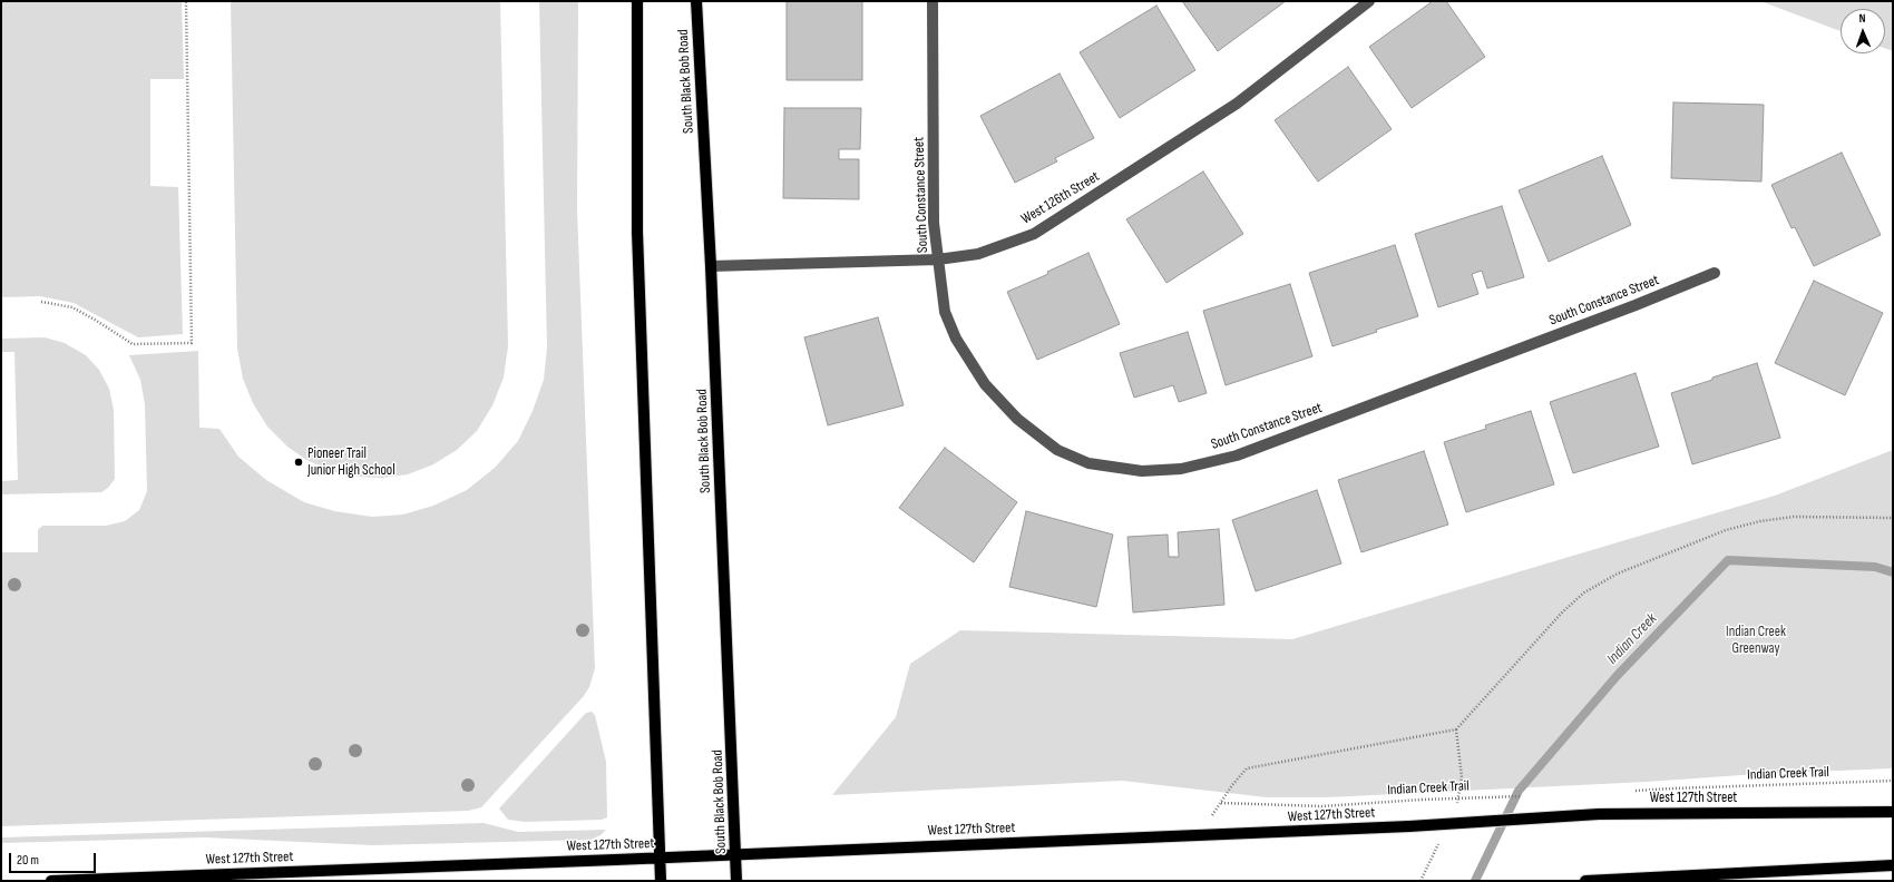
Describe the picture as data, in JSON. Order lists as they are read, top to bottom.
{
  "streets": {
    "main road": ["South Black Bob Road", "West 127th Street"],
    "street": ["South Constance Street", "West 126th Street"],
    "path": ["Indian Creek Trail"]
  },
  "crossings": [
    ["South Black Bob Road", "West 126th Street"],
    ["South Black Bob Road", "West 127th Street"],
    ["South Constance Street", "West 126th Street"]
  ],
  "water": ["Indian Creek"],
  "parks": ["Indian Creek Greenway"],
  "places": ["Pioneer Trail Junior High School"],
  "scale_bar": "20 m",
  "north": "top"
}
